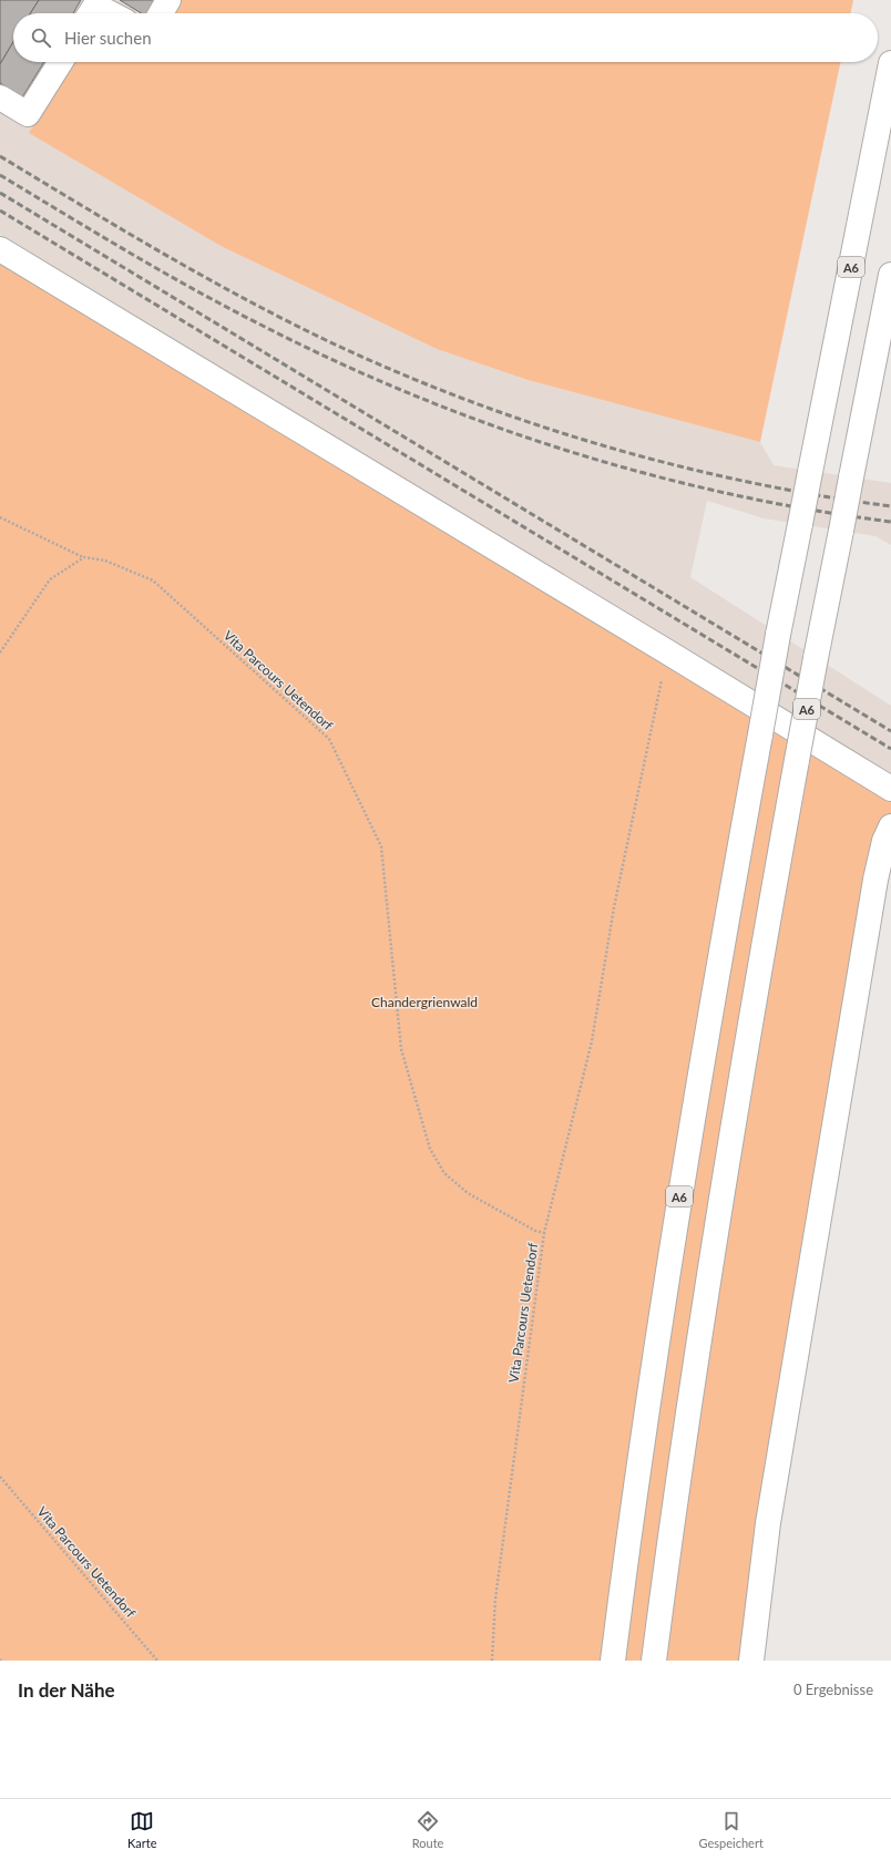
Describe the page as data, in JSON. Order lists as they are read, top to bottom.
{
  "streets": {
    "main road": ["A6"],
    "path": ["Vita Parcours Uetendorf"]
  },
  "parks": ["Chandergrienwald"],
  "page": {
    "search": "Hier suchen",
    "heading": ["In der Nähe", "0 Ergebnisse"],
    "nav": ["Karte", "Route", "Gespeichert"]
  }
}
